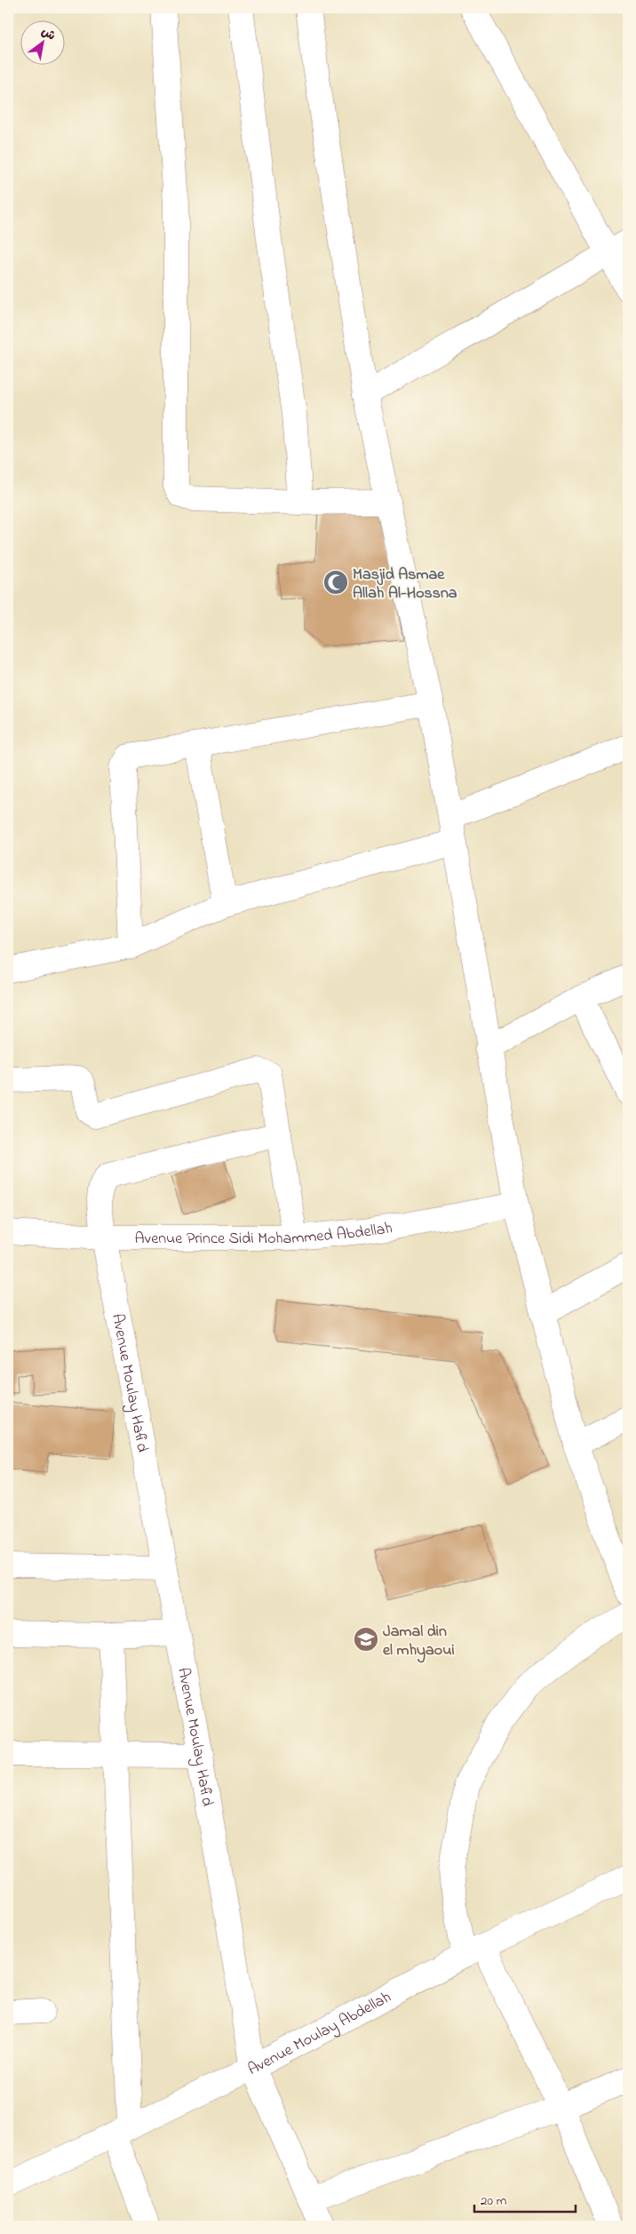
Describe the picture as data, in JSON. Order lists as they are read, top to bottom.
{
  "streets": {
    "street": ["Avenue Prince Sidi Mohammed Abdellah", "Avenue Moulay Hafid", "Avenue Moulay Abdellah"]
  },
  "crossings": [
    ["Avenue Prince Sidi Mohammed Abdellah", "Avenue Moulay Hafid"],
    ["Avenue Moulay Hafid", "Avenue Moulay Abdellah"]
  ],
  "places": {
    "mosque": ["Masjid Asmae Allah Al-Hossna"],
    "school or university": ["Jamal din el mhyaoui"]
  },
  "scale_bar": "20 m",
  "north": "top right"
}
